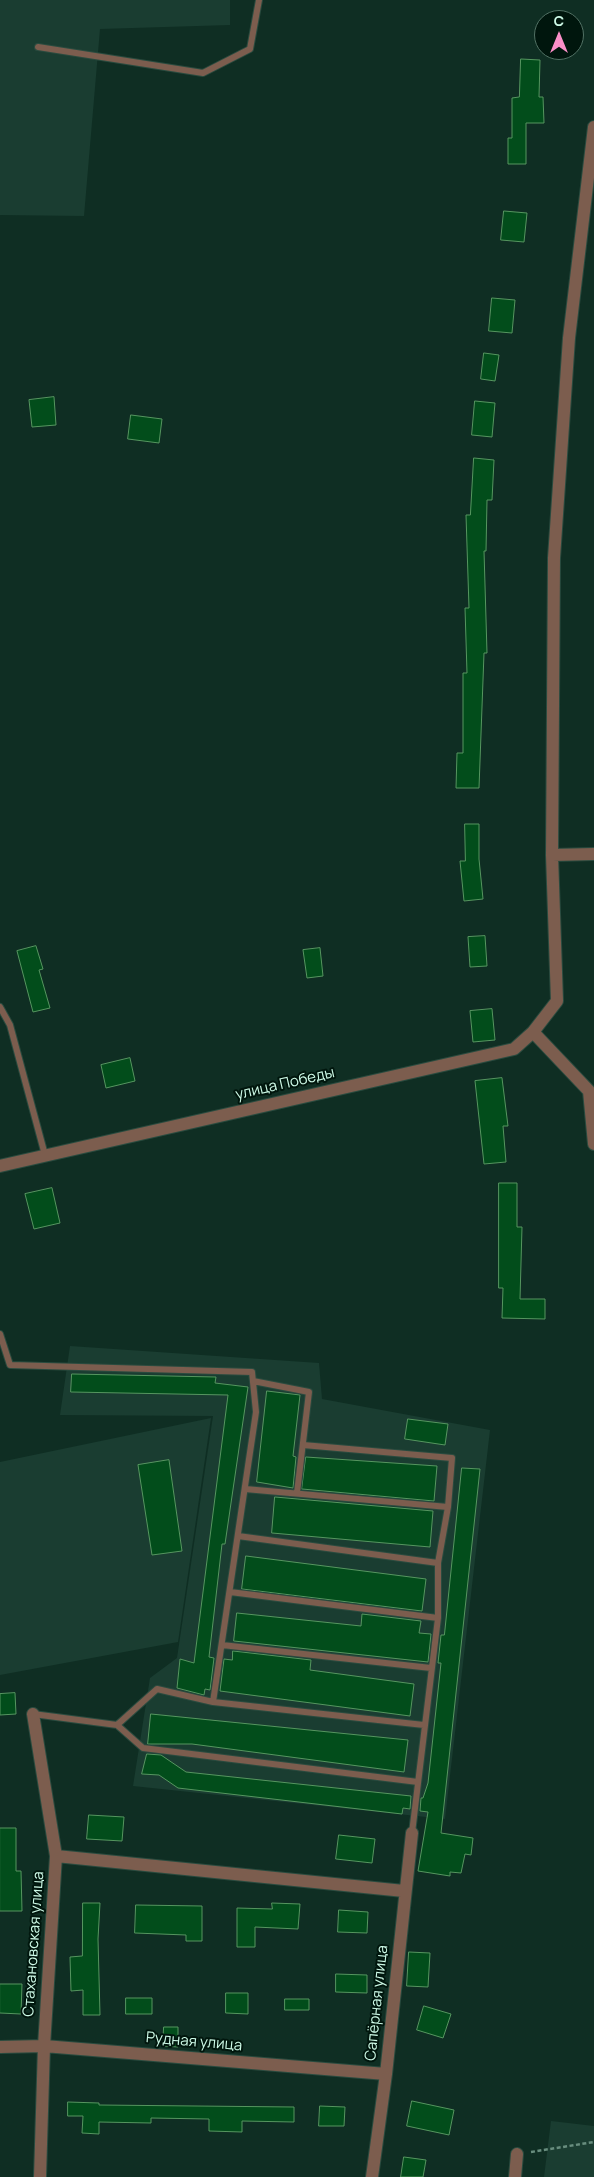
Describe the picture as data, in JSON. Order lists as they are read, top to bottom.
{
  "streets": {
    "street": [
      "улица Победы",
      "Стахановская улица",
      "Сапёрная улица",
      "Рудная улица"
    ]
  },
  "crossings": [
    ["Стахановская улица", "Рудная улица"],
    ["Сапёрная улица", "Рудная улица"]
  ],
  "north": "top"
}
